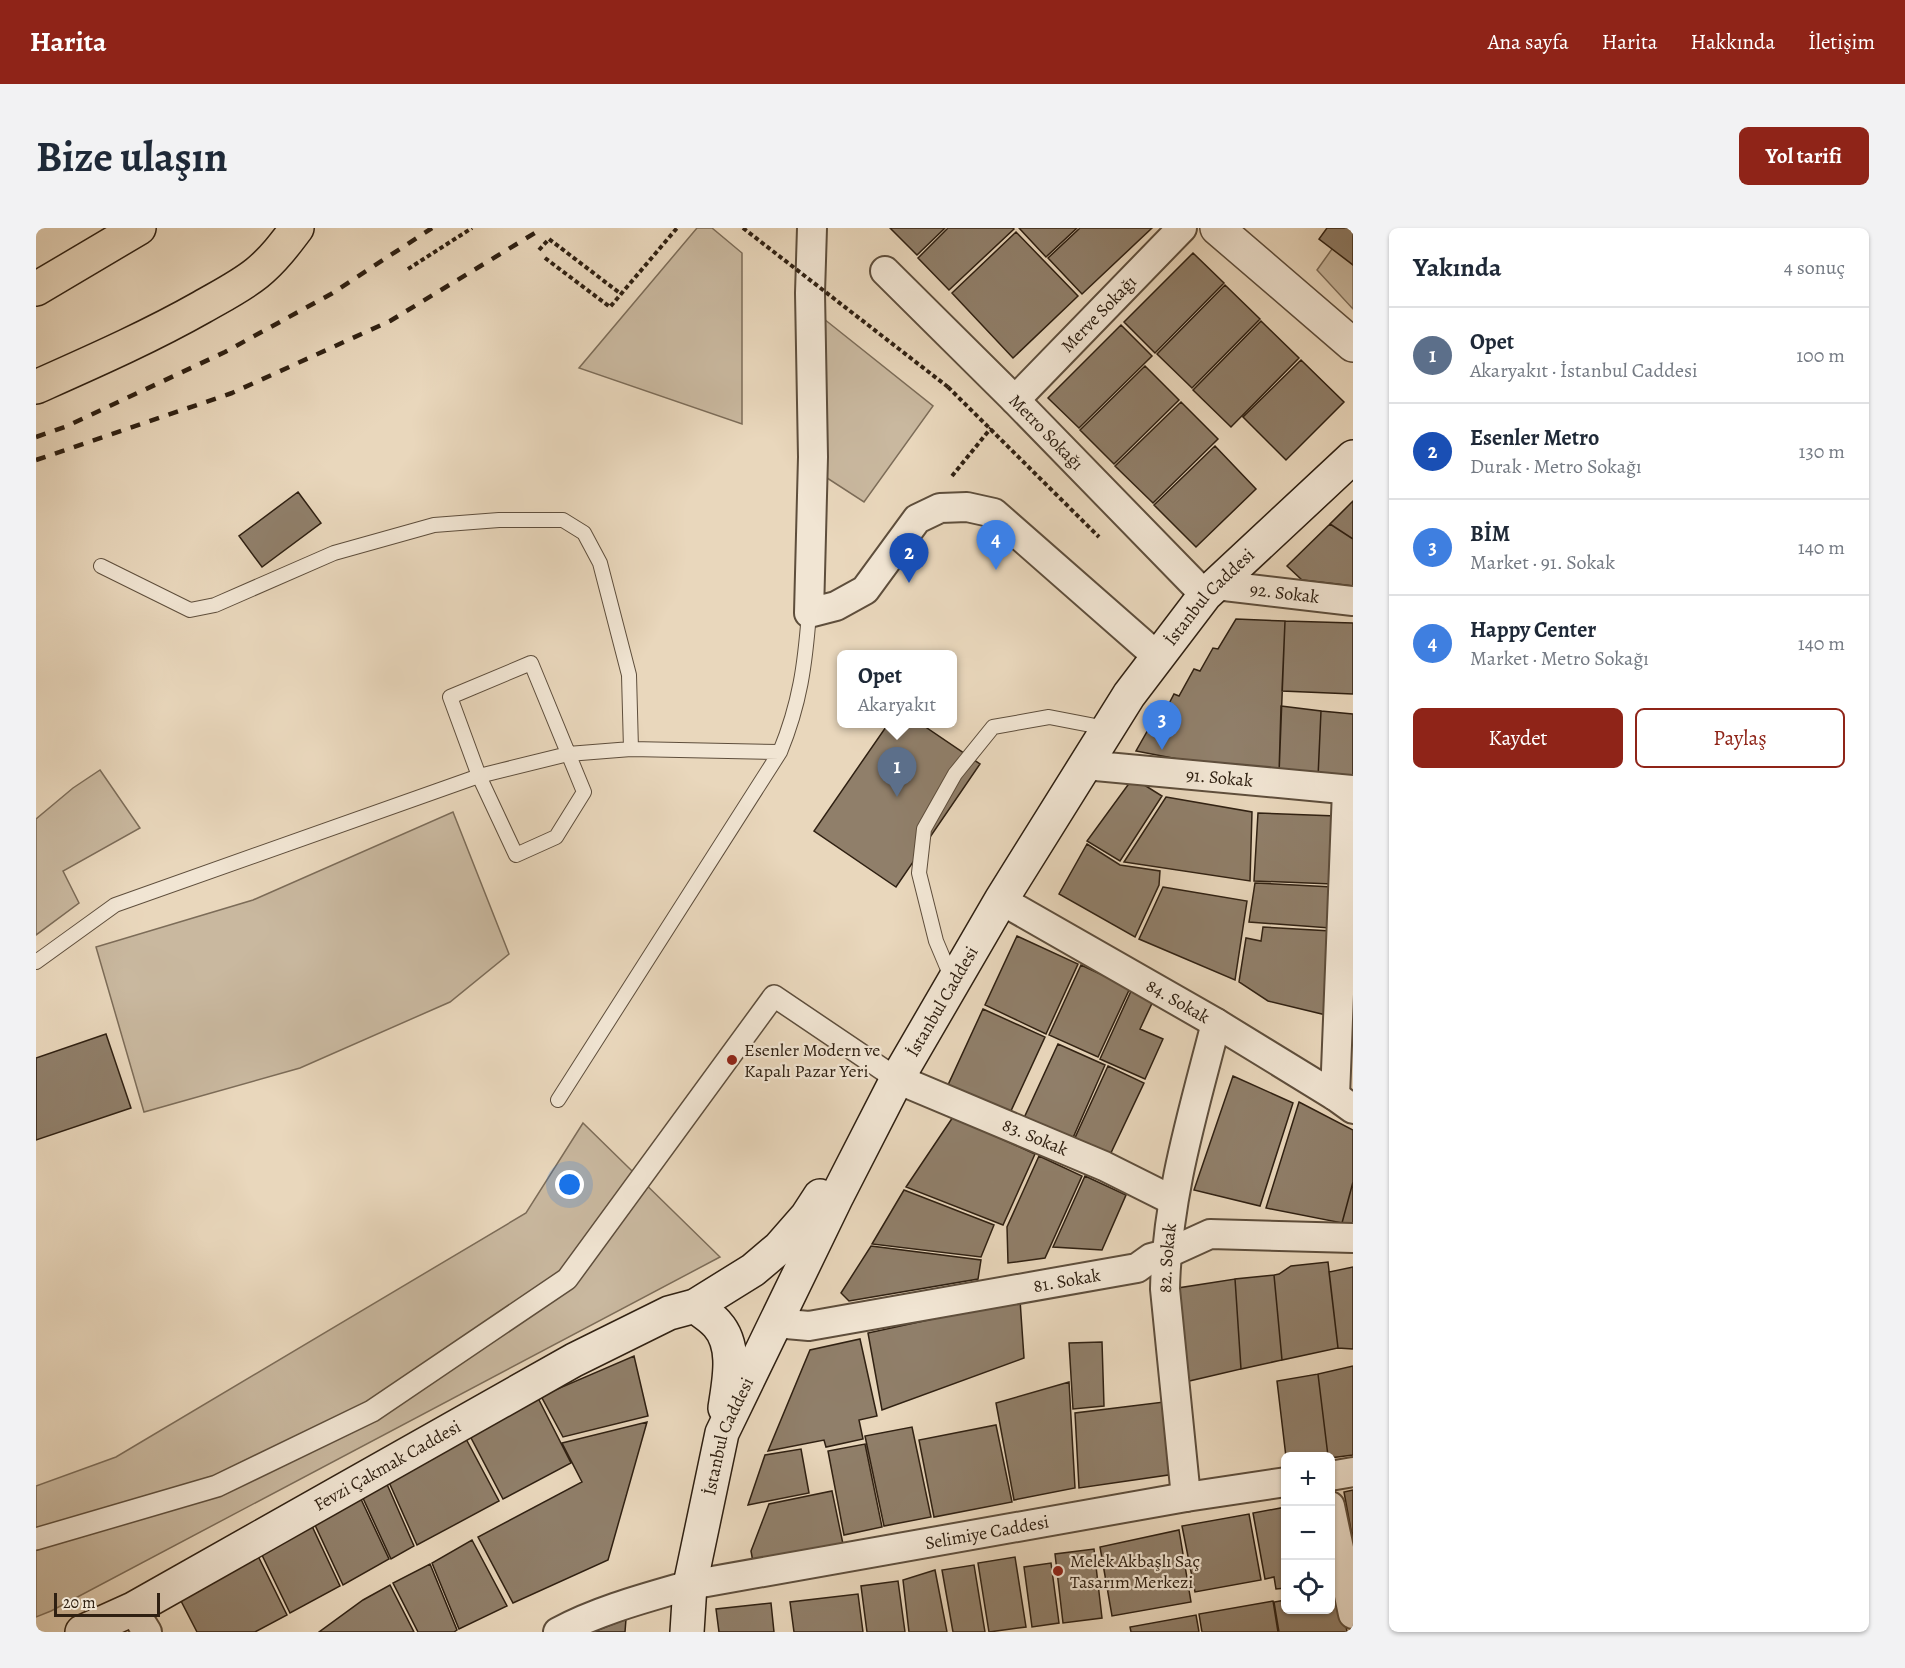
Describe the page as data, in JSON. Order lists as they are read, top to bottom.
{
  "streets": {
    "main road": ["İstanbul Caddesi", "Fevzi Çakmak Caddesi"],
    "street": [
      "Merve Sokağı",
      "Metro Sokağı",
      "92. Sokak",
      "91. Sokak",
      "84. Sokak",
      "83. Sokak",
      "82. Sokak",
      "81. Sokak",
      "Selimiye Caddesi"
    ]
  },
  "crossings": [
    ["Merve Sokağı", "Metro Sokağı"],
    ["Metro Sokağı", "92. Sokak"],
    ["Metro Sokağı", "İstanbul Caddesi"],
    ["92. Sokak", "İstanbul Caddesi"],
    ["İstanbul Caddesi", "91. Sokak"],
    ["İstanbul Caddesi", "84. Sokak"],
    ["İstanbul Caddesi", "83. Sokak"],
    ["İstanbul Caddesi", "81. Sokak"],
    ["İstanbul Caddesi", "Fevzi Çakmak Caddesi"],
    ["İstanbul Caddesi", "Selimiye Caddesi"],
    ["84. Sokak", "82. Sokak"],
    ["83. Sokak", "82. Sokak"],
    ["83. Sokak", "Fevzi Çakmak Caddesi"],
    ["82. Sokak", "81. Sokak"],
    ["82. Sokak", "Selimiye Caddesi"]
  ],
  "places": ["Esenler Modern ve Kapalı Pazar Yeri", "Melek Akbaşlı Saç Tasarım Merkezi"],
  "scale_bar": "20 m",
  "page": {
    "header": "Harita",
    "nav": [
      "Ana sayfa",
      "Harita",
      "Hakkında",
      "İletişim"
    ],
    "buttons": [
      "Yol tarifi",
      ["Kaydet", "Paylaş"]
    ],
    "title": "Bize ulaşın",
    "heading": ["Yakında", "4 sonuç"],
    "list": [
      {
        "mark": "1",
        "name": "Opet",
        "note": "Akaryakıt · İstanbul Caddesi",
        "value": "100 m"
      },
      {
        "mark": "2",
        "name": "Esenler Metro",
        "note": "Durak · Metro Sokağı",
        "value": "130 m"
      },
      {
        "mark": "3",
        "name": "BİM",
        "note": "Market · 91. Sokak",
        "value": "140 m"
      },
      {
        "mark": "4",
        "name": "Happy Center",
        "note": "Market · Metro Sokağı",
        "value": "140 m"
      }
    ],
    "pins": [
      "4",
      "2",
      "3",
      "1"
    ],
    "popup": ["Opet", "Akaryakıt"],
    "map_buttons": ["+", "−"],
    "scale": "20 m"
  }
}
